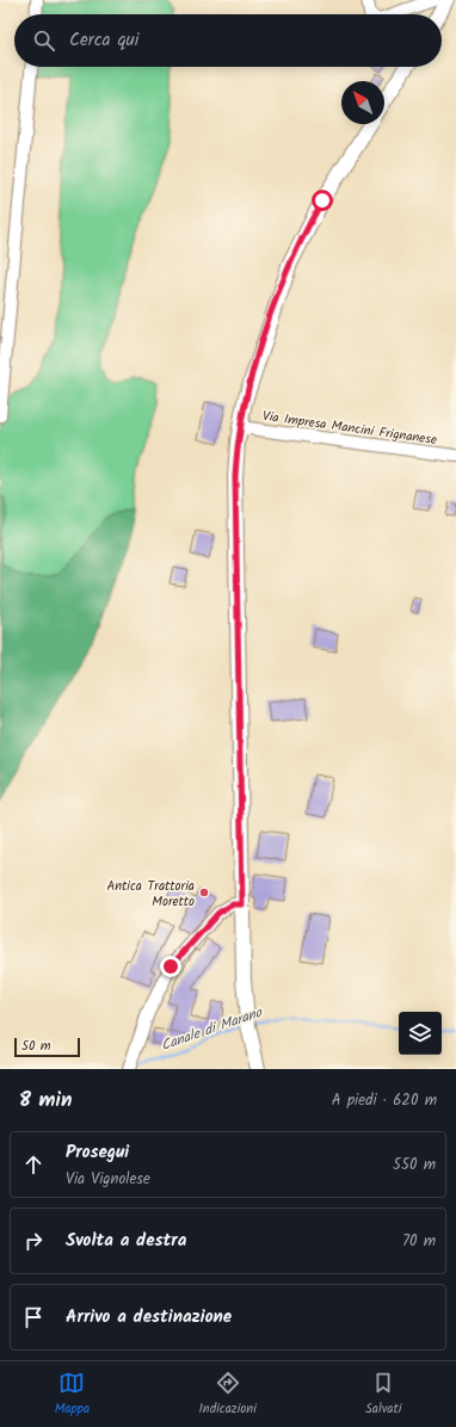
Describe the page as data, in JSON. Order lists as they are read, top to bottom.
{
  "streets": {
    "street": ["Via Impresa Mancini Frignanese"]
  },
  "water": ["Canale di Marano"],
  "places": ["Antica Trattoria Moretto"],
  "scale_bar": "50 m",
  "north": "top left",
  "page": {
    "search": "Cerca qui",
    "scale": "50 m",
    "heading": ["8 min", "A piedi · 620 m"],
    "list": [
      ["Prosegui", "Via Vignolese", "550 m"],
      ["Svolta a destra", "70 m"],
      "Arrivo a destinazione"
    ],
    "nav": ["Mappa", "Indicazioni", "Salvati"]
  }
}
